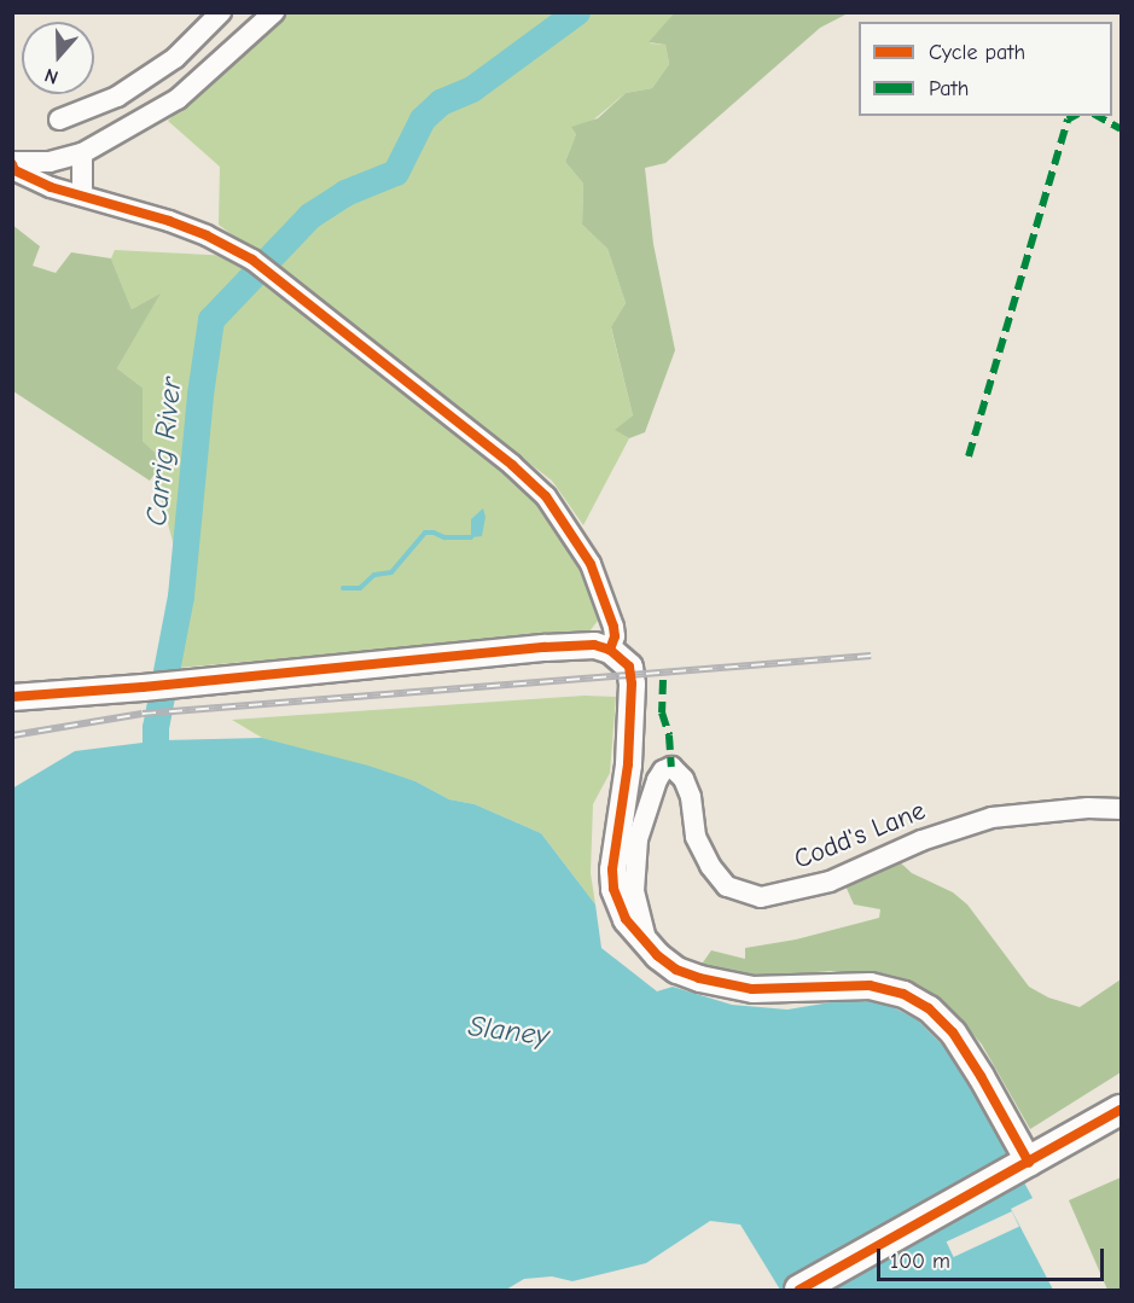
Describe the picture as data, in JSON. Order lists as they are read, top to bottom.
{
  "streets": {
    "street": ["Codd's Lane"]
  },
  "water": ["Carrig River", "Slaney"],
  "legend": ["Cycle path", "Path"],
  "scale_bar": "100 m",
  "north": "bottom"
}
